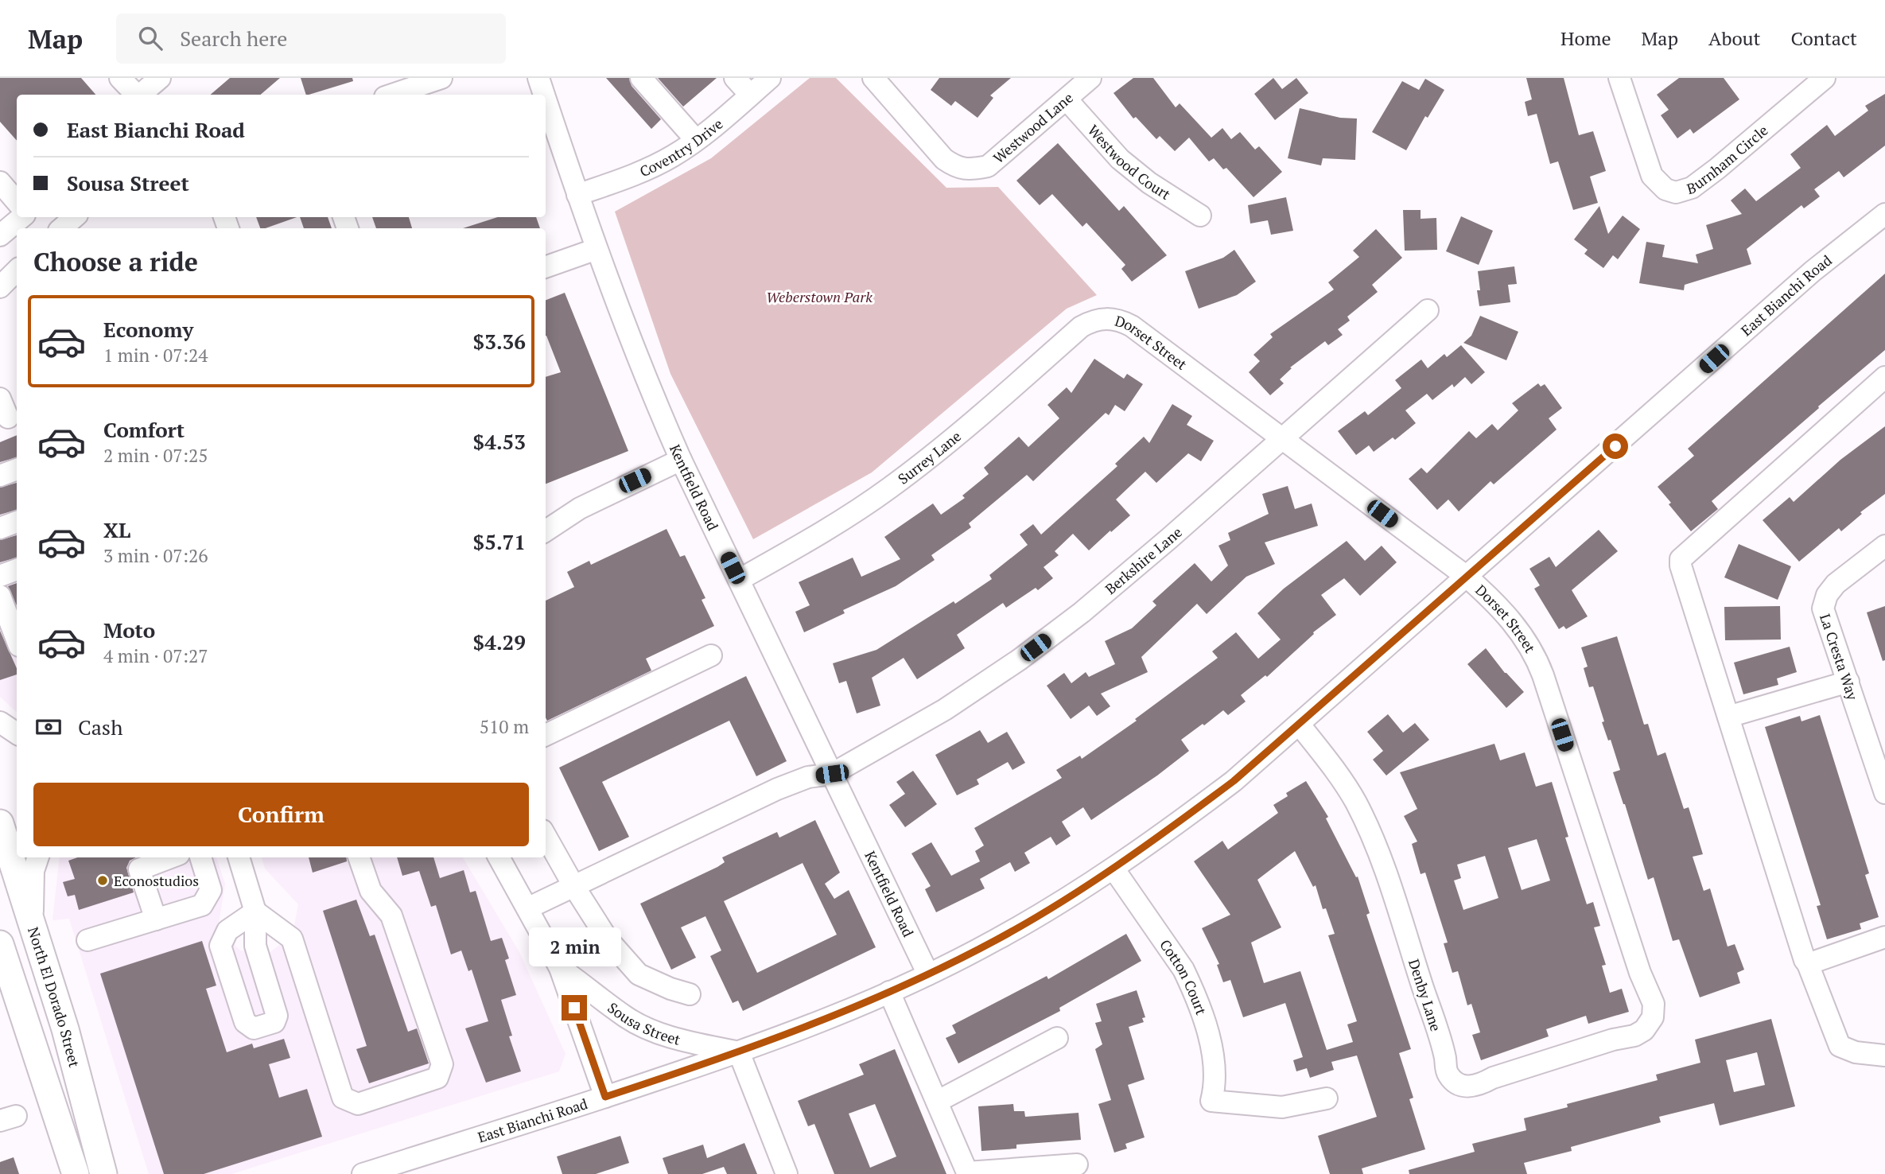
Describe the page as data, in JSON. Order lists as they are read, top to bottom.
{
  "streets": {
    "main road": ["North El Dorado Street"],
    "street": [
      "Westwood Lane",
      "Coventry Drive",
      "Burnham Circle",
      "Westwood Court",
      "East Bianchi Road",
      "Dorset Street",
      "Surrey Lane",
      "Kentfield Road",
      "Berkshire Lane",
      "La Cresta Way",
      "Cotton Court",
      "Denby Lane",
      "Sousa Street"
    ]
  },
  "crossings": [
    ["Westwood Lane", "Westwood Court"],
    ["Coventry Drive", "Kentfield Road"],
    ["East Bianchi Road", "Dorset Street"],
    ["East Bianchi Road", "Kentfield Road"],
    ["East Bianchi Road", "Cotton Court"],
    ["East Bianchi Road", "Denby Lane"],
    ["East Bianchi Road", "Sousa Street"],
    ["Dorset Street", "Surrey Lane"],
    ["Dorset Street", "Berkshire Lane"],
    ["Dorset Street", "Denby Lane"],
    ["Surrey Lane", "Kentfield Road"],
    ["Kentfield Road", "Berkshire Lane"]
  ],
  "parks": ["Weberstown Park"],
  "places": ["Econostudios"],
  "page": {
    "header": "Map",
    "search": "Search here",
    "nav": [
      "Home",
      "Map",
      "About",
      "Contact"
    ],
    "banner": ["East Bianchi Road", "Sousa Street"],
    "heading": "Choose a ride",
    "list": [
      {
        "name": "Economy",
        "note": "1 min · 07:24",
        "value": "$3.36"
      },
      {
        "name": "Comfort",
        "note": "2 min · 07:25",
        "value": "$4.53"
      },
      {
        "name": "XL",
        "note": "3 min · 07:26",
        "value": "$5.71"
      },
      {
        "name": "Moto",
        "note": "4 min · 07:27",
        "value": "$4.29"
      }
    ],
    "pay": ["Cash", "510 m"],
    "buttons": "Confirm",
    "bubble": "2 min"
  }
}
